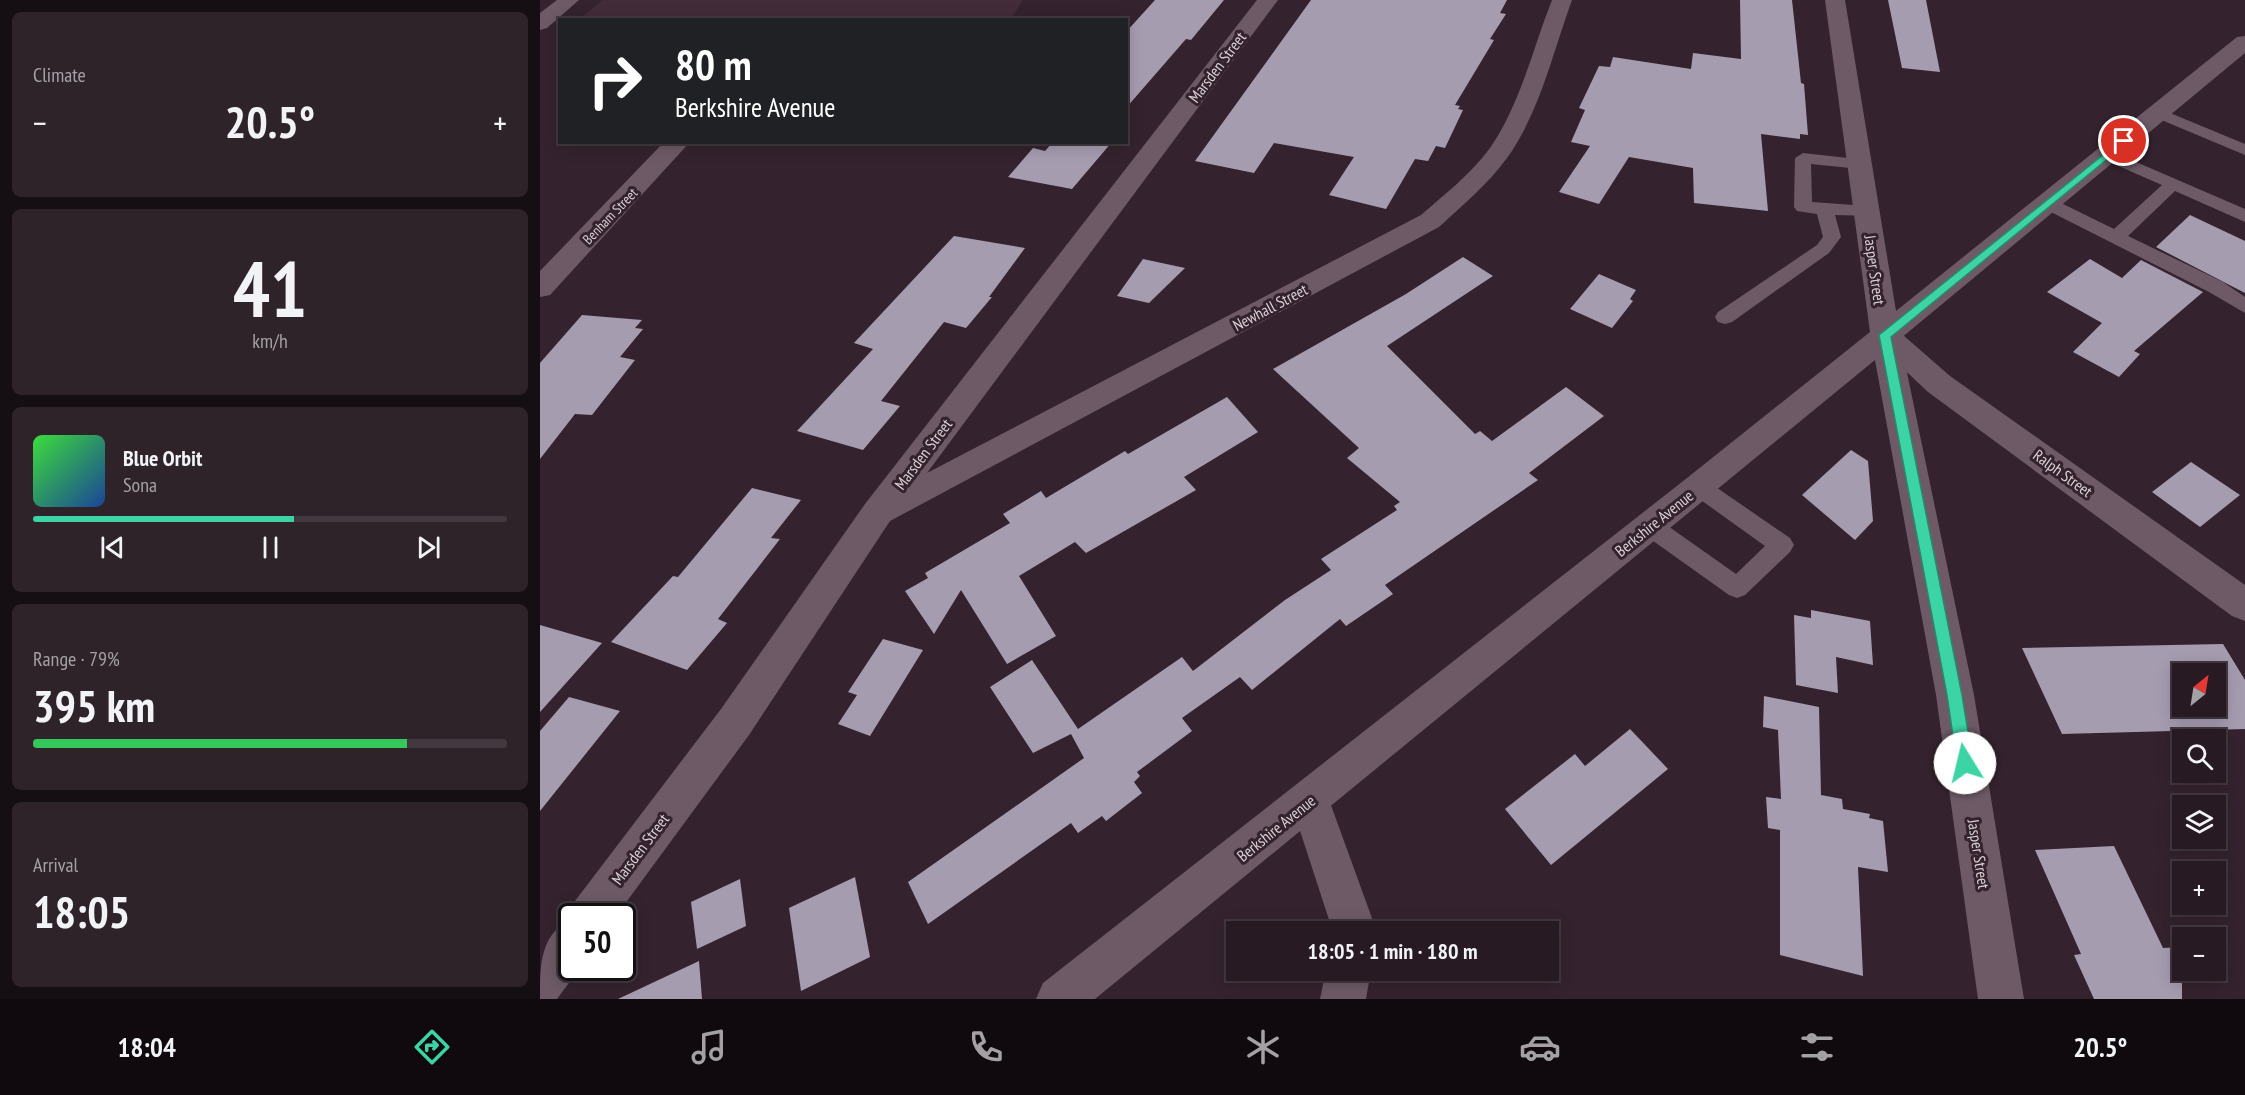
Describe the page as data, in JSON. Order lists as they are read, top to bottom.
{
  "streets": {
    "street": [
      "Marsden Street",
      "Benham Street",
      "Jasper Street",
      "Newhall Street",
      "Ralph Street",
      "Berkshire Avenue"
    ]
  },
  "crossings": [
    ["Marsden Street", "Newhall Street"],
    ["Jasper Street", "Ralph Street"],
    ["Jasper Street", "Berkshire Avenue"],
    ["Ralph Street", "Berkshire Avenue"]
  ],
  "north": "top right",
  "page": {
    "tile": [
      "Climate",
      ["41", "km/h"],
      ["Range · 79%", "395 km"],
      ["Arrival", "18:05"]
    ],
    "turn": ["80 m", "Berkshire Avenue"],
    "heat": ["−", "20.5°", "+"],
    "song": ["Blue Orbit", "Sona"],
    "map_buttons": ["+", "−"],
    "limit": "50",
    "trip": "18:05 · 1 min · 180 m",
    "tabs": ["18:04", "20.5°"]
  }
}
